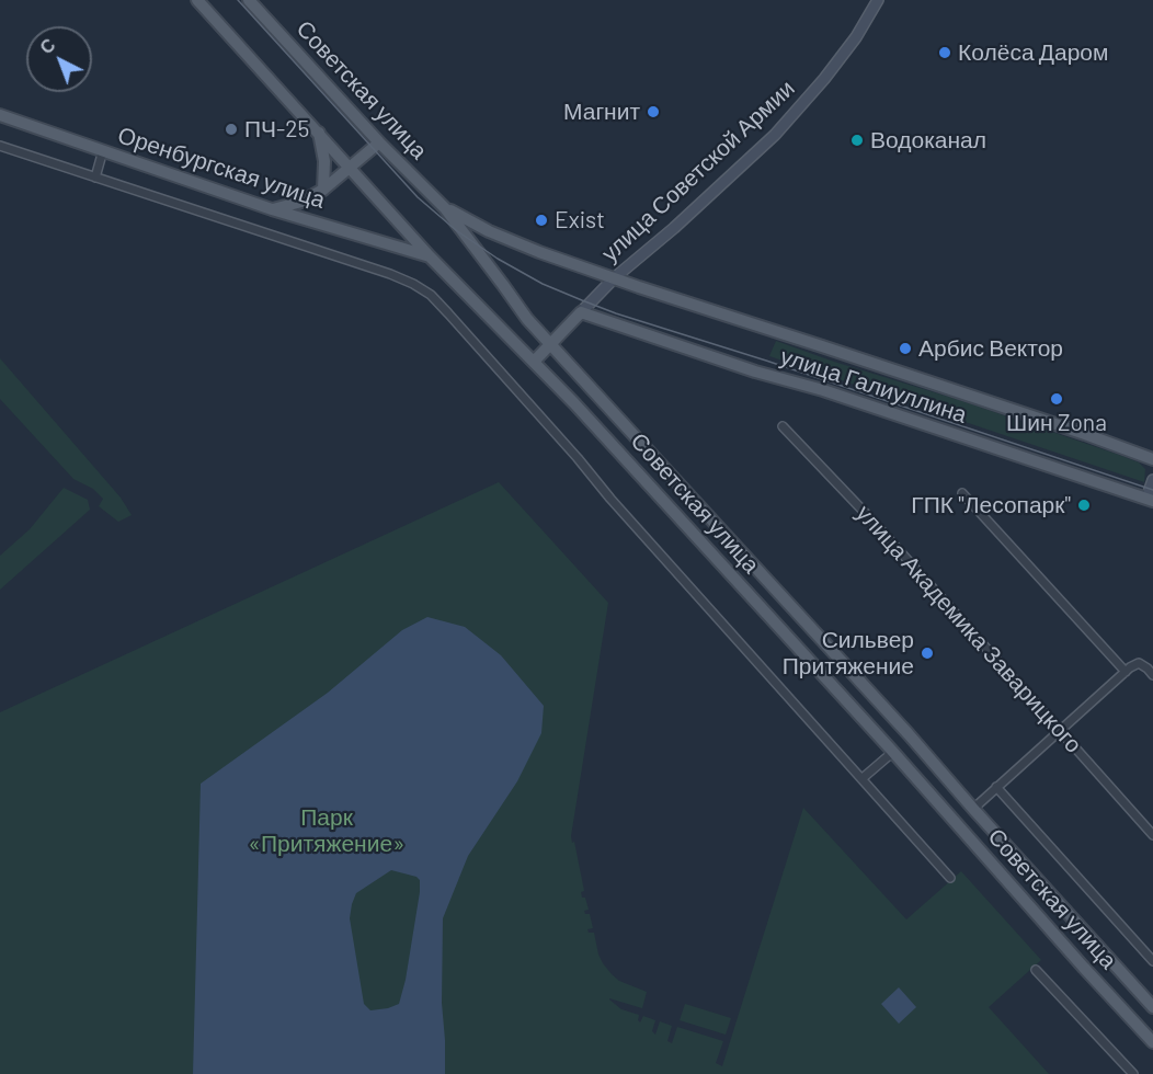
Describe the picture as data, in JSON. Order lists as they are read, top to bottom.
{
  "streets": {
    "main road": [
      "Советская улица",
      "Оренбургская улица",
      "улица Советской Армии",
      "улица Галиуллина"
    ],
    "street": ["улица Академика Заварицкого"]
  },
  "crossings": [
    ["Советская улица", "Оренбургская улица"],
    ["Советская улица", "улица Советской Армии"],
    ["Советская улица", "улица Галиуллина"],
    ["улица Советской Армии", "улица Галиуллина"]
  ],
  "parks": ["Парк «Притяжение»"],
  "places": [
    "Колёса Даром",
    "Магнит",
    "ПЧ-25",
    "Водоканал",
    "Exist",
    "Арбис Вектор",
    "Шин Zona",
    "ГПК \"Лесопарк\"",
    "Сильвер Притяжение"
  ],
  "north": "top left"
}
